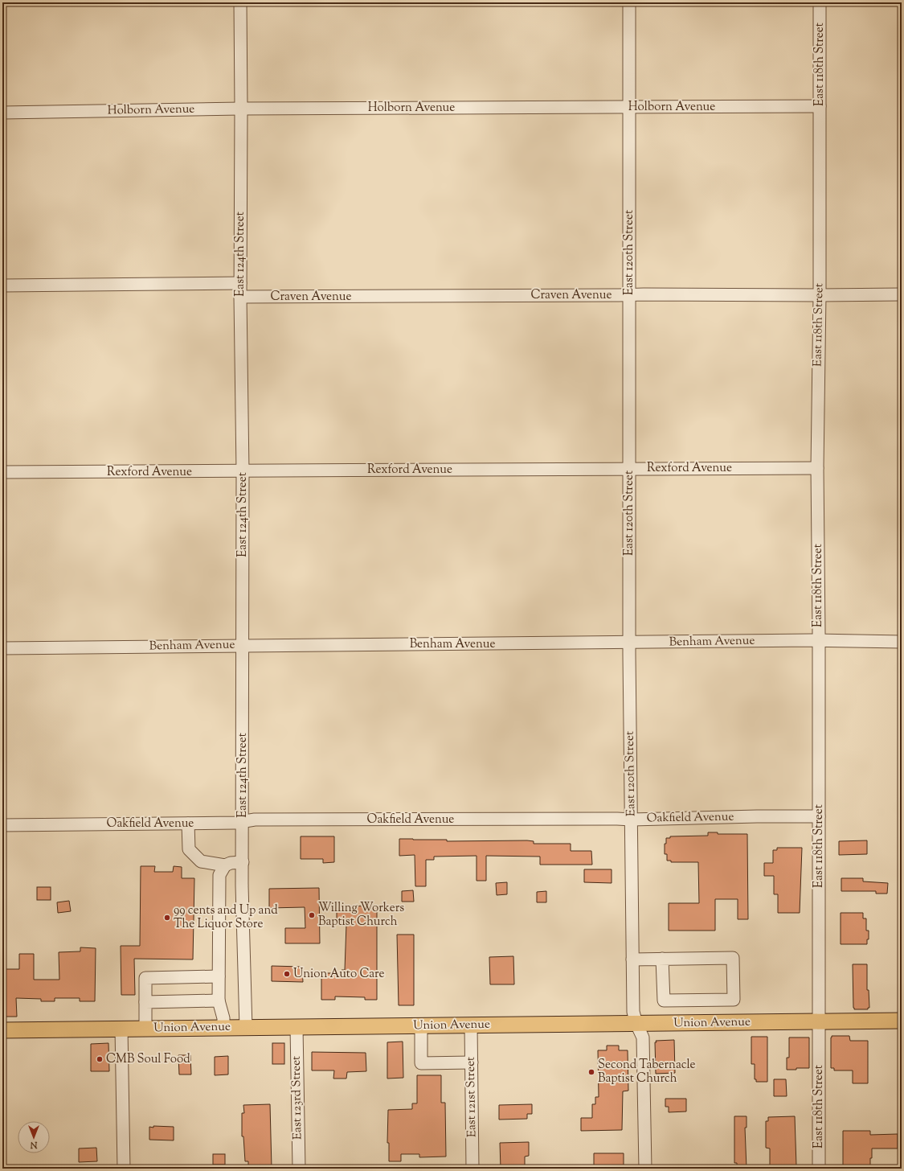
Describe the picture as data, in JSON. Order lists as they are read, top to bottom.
{
  "streets": {
    "main road": ["Union Avenue"],
    "street": [
      "East 118th Street",
      "Holborn Avenue",
      "East 120th Street",
      "East 124th Street",
      "Craven Avenue",
      "Rexford Avenue",
      "Benham Avenue",
      "Oakfield Avenue",
      "East 121st Street",
      "East 123rd Street"
    ]
  },
  "crossings": [
    ["East 118th Street", "Holborn Avenue"],
    ["East 118th Street", "Craven Avenue"],
    ["East 118th Street", "Rexford Avenue"],
    ["East 118th Street", "Benham Avenue"],
    ["East 118th Street", "Oakfield Avenue"],
    ["East 118th Street", "Union Avenue"],
    ["Holborn Avenue", "East 120th Street"],
    ["Holborn Avenue", "East 124th Street"],
    ["East 120th Street", "Craven Avenue"],
    ["East 120th Street", "Rexford Avenue"],
    ["East 120th Street", "Benham Avenue"],
    ["East 120th Street", "Oakfield Avenue"],
    ["East 120th Street", "Union Avenue"],
    ["East 124th Street", "Craven Avenue"],
    ["East 124th Street", "Rexford Avenue"],
    ["East 124th Street", "Benham Avenue"],
    ["East 124th Street", "Oakfield Avenue"],
    ["East 124th Street", "Union Avenue"],
    ["Union Avenue", "East 121st Street"],
    ["Union Avenue", "East 123rd Street"]
  ],
  "places": [
    "Willing Workers Baptist Church",
    "99 cents and Up and The Liquor Store",
    "Union Auto Care",
    "CMB Soul Food",
    "Second Tabernacle Baptist Church"
  ],
  "north": "bottom"
}
